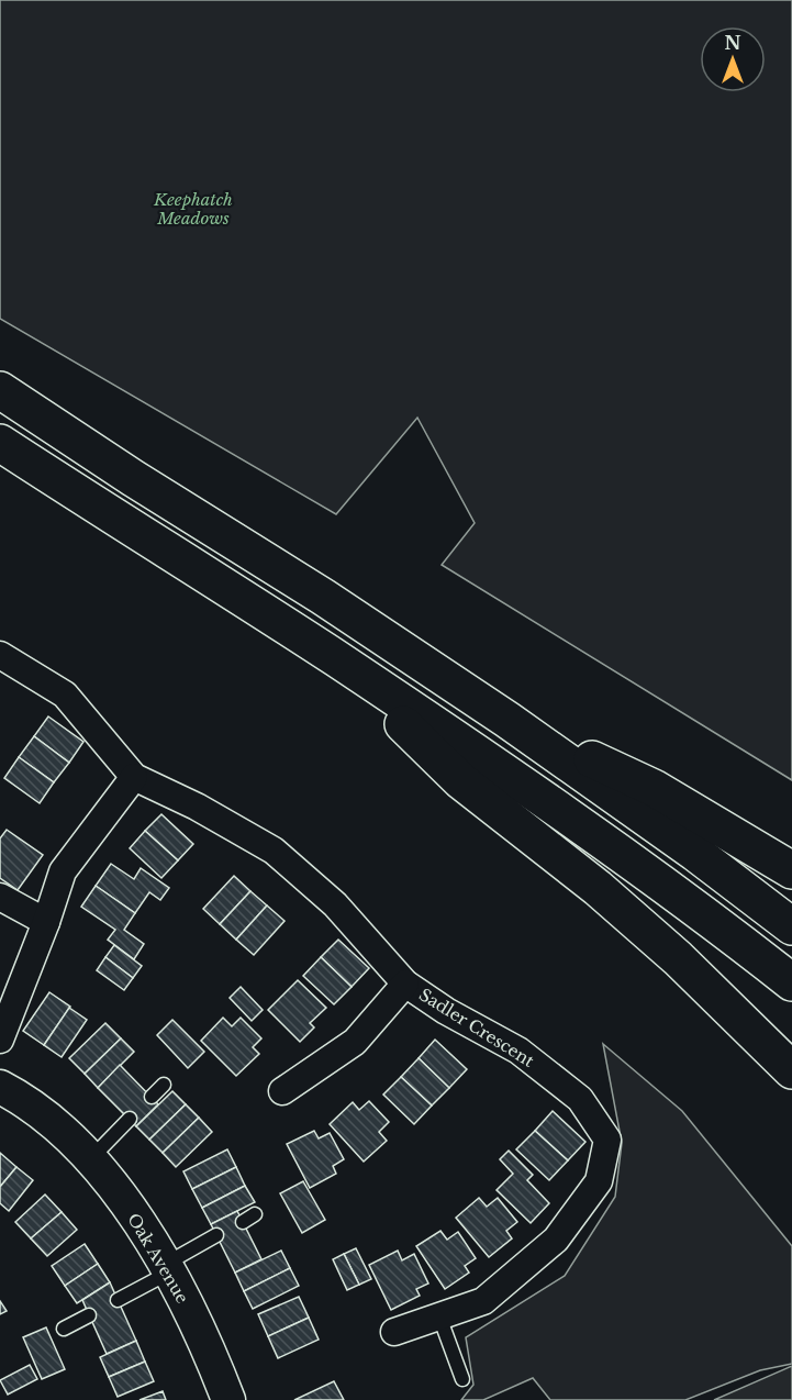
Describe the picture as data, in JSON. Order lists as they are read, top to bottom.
{
  "streets": {
    "street": ["Sadler Crescent", "Oak Avenue"]
  },
  "parks": ["Keephatch Meadows"],
  "north": "top"
}
